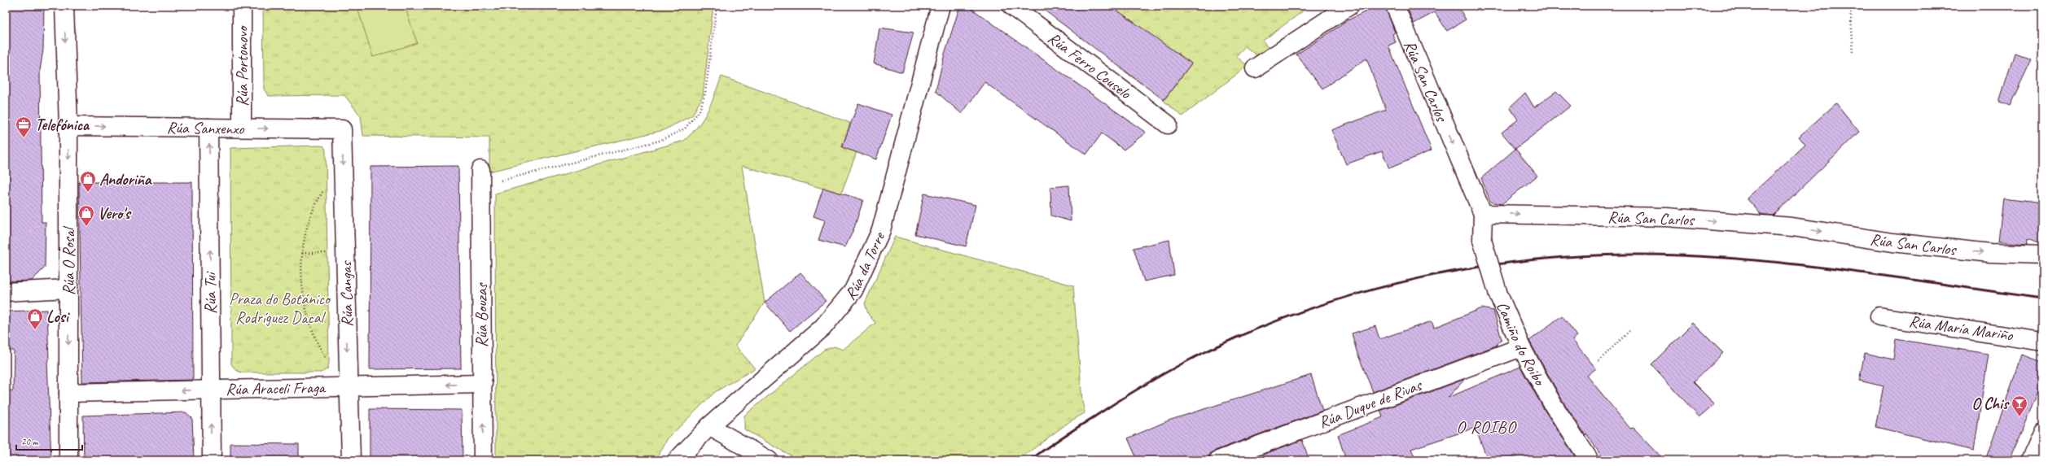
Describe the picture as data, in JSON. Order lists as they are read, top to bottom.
{
  "streets": {
    "street": [
      "Rúa Ferro Couselo",
      "Rúa Portonovo",
      "Rúa San Carlos",
      "Rúa Sanxenxo",
      "Rúa O Rosal",
      "Rúa da Torre",
      "Rúa Tui",
      "Rúa Cangas",
      "Rúa Bouzas",
      "Rúa María Mariño",
      "Camiño do Roibo",
      "Rúa Araceli Fraga",
      "Rúa Duque de Rivas"
    ]
  },
  "crossings": [
    ["Rúa Portonovo", "Rúa Sanxenxo"],
    ["Rúa San Carlos", "Camiño do Roibo"],
    ["Rúa Sanxenxo", "Rúa O Rosal"],
    ["Rúa Sanxenxo", "Rúa Tui"],
    ["Rúa Sanxenxo", "Rúa Cangas"],
    ["Rúa O Rosal", "Rúa Araceli Fraga"],
    ["Rúa Tui", "Rúa Araceli Fraga"],
    ["Rúa Cangas", "Rúa Araceli Fraga"],
    ["Rúa Bouzas", "Rúa Araceli Fraga"],
    ["Camiño do Roibo", "Rúa Duque de Rivas"]
  ],
  "one_way": [
    "Rúa San Carlos",
    "Rúa Sanxenxo",
    "Rúa O Rosal",
    "Rúa Tui",
    "Rúa Cangas",
    "Rúa Araceli Fraga"
  ],
  "districts": ["O ROIBO"],
  "parks": ["Praza do Botánico Rodríguez Dacal"],
  "places": {
    "office": ["Telefónica"],
    "shop": ["Andoriña", "Vero's", "Losi"],
    "bar": ["O Chis"]
  },
  "scale_bar": "20 m"
}
